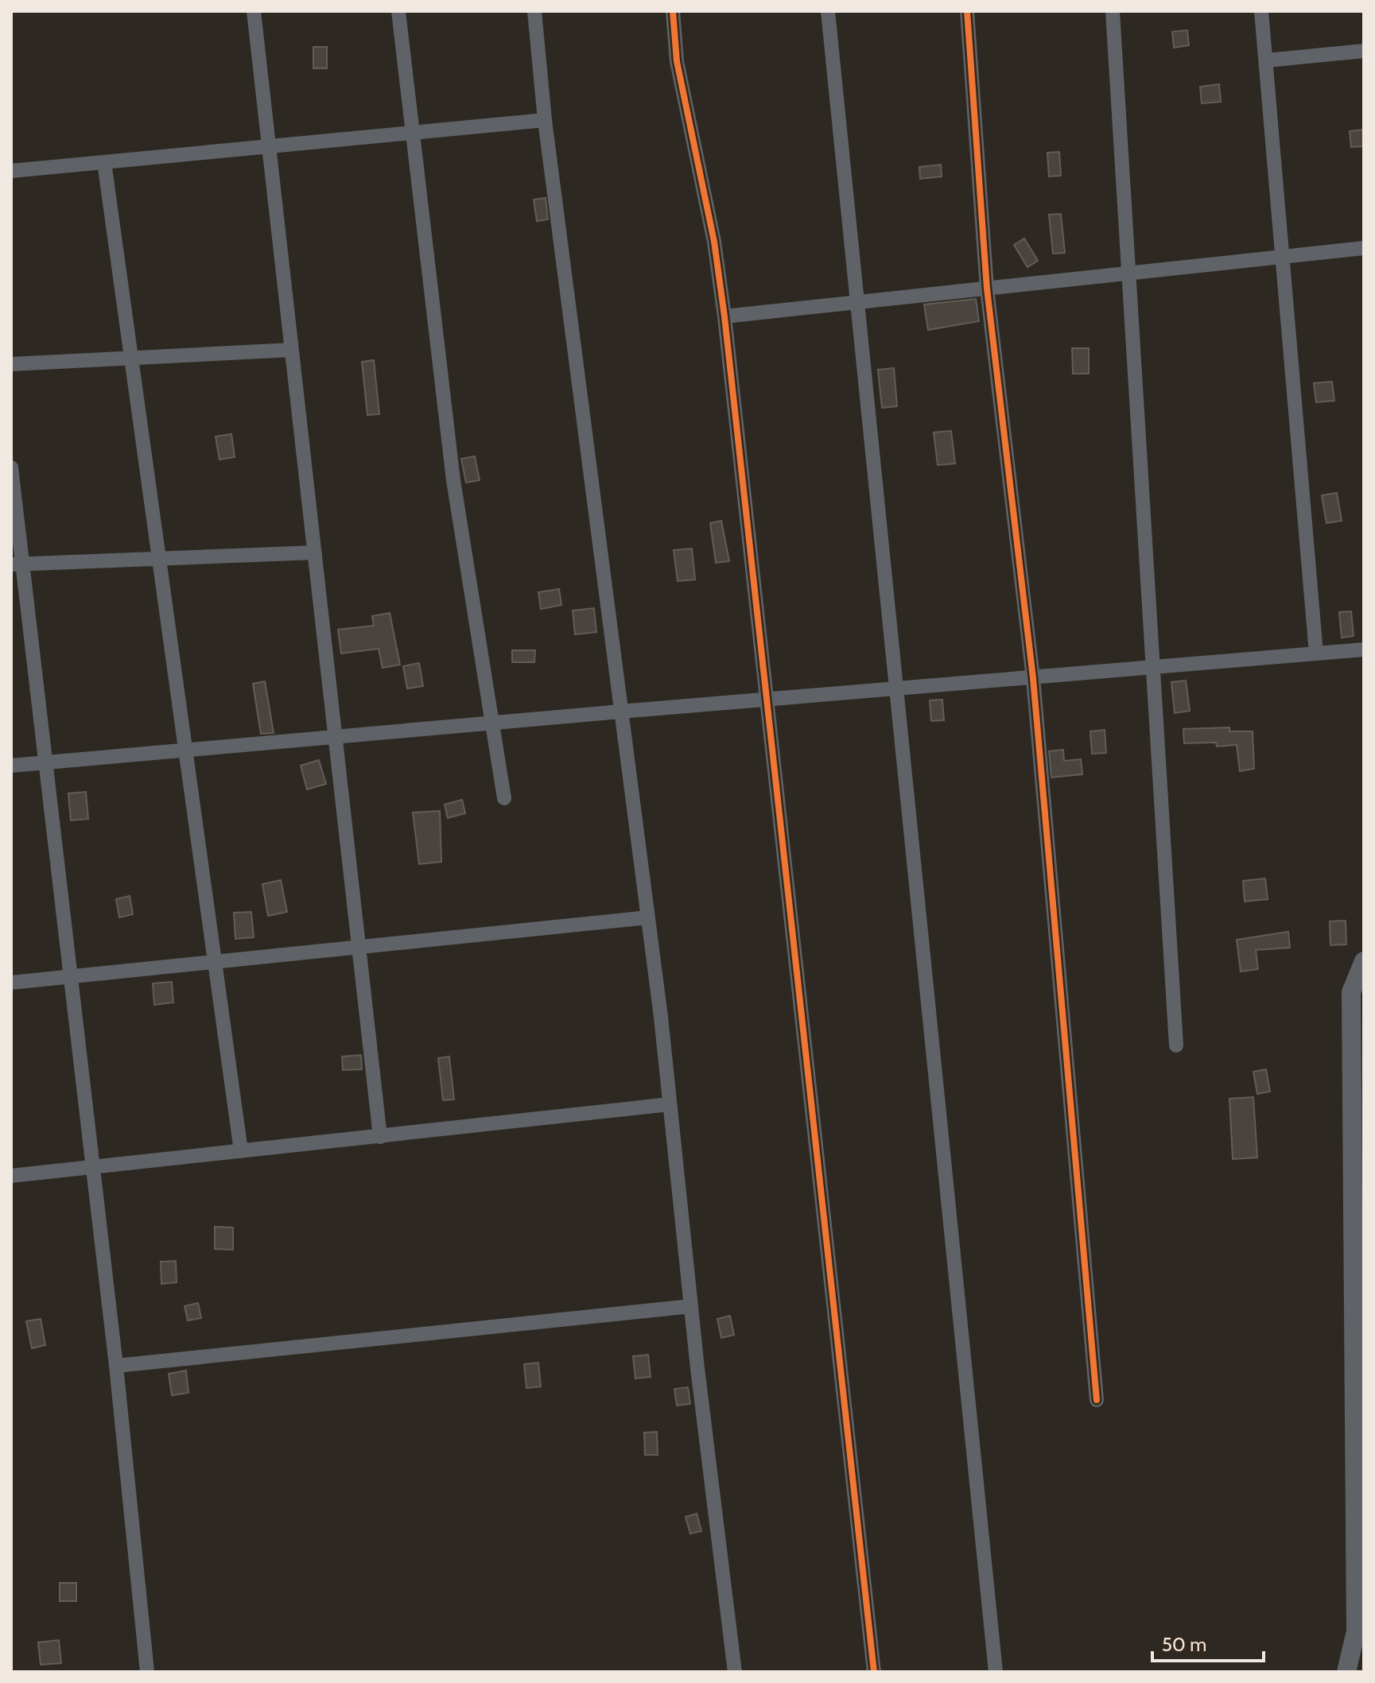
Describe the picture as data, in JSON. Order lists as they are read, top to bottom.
{
  "scale_bar": "50 m"
}
